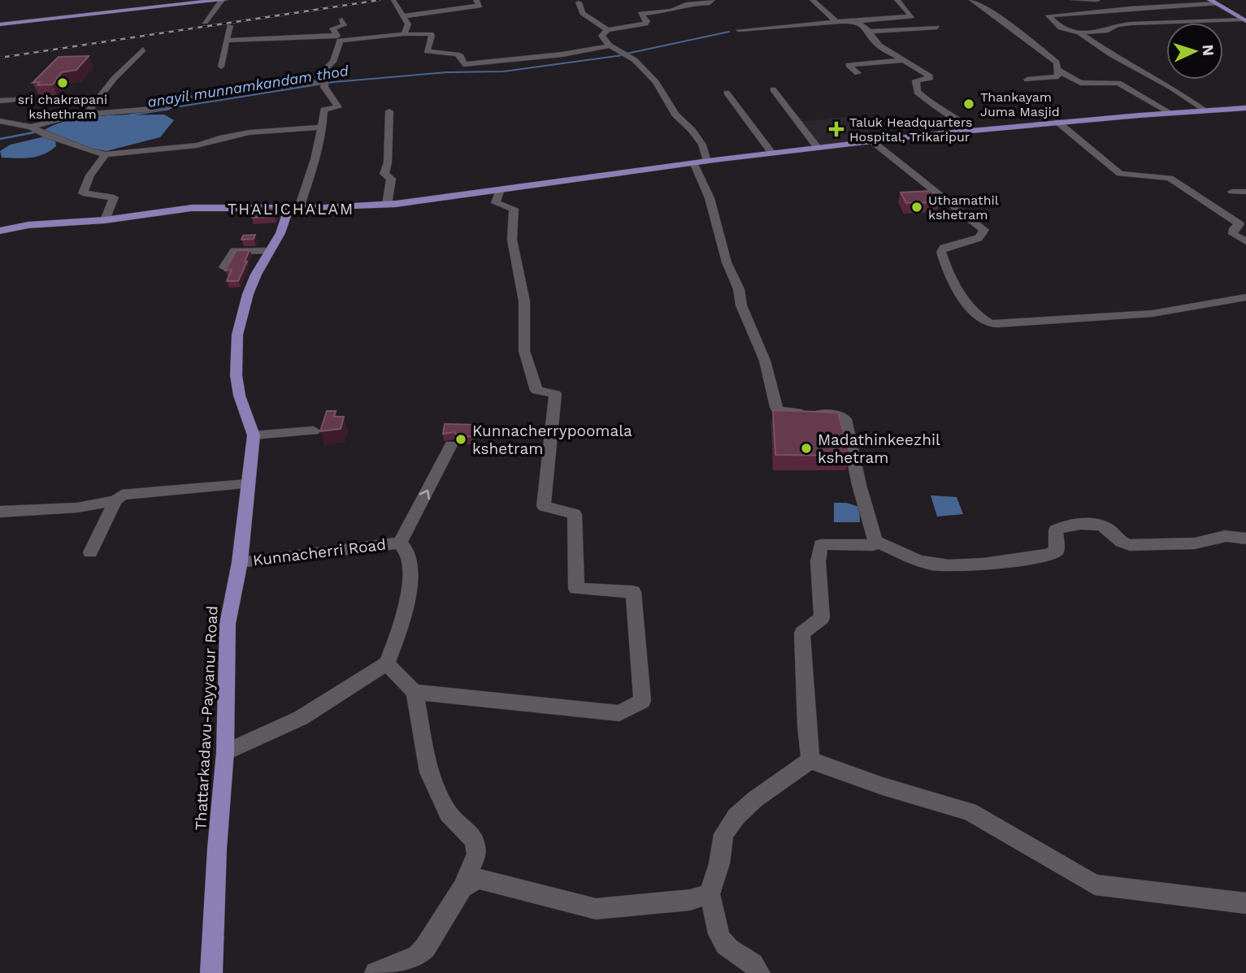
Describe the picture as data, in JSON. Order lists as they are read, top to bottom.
{
  "streets": {
    "main road": ["Thattarkadavu-Payyanur Road"],
    "street": ["Kunnacherri Road"]
  },
  "crossings": [
    ["Kunnacherri Road", "Thattarkadavu-Payyanur Road"]
  ],
  "districts": ["THALICHALAM"],
  "water": ["anayil munnamkandam thod"],
  "places": {
    "other": [
      "sri chakrapani kshethram",
      "Thankayam Juma Masjid",
      "Uthamathil kshetram",
      "Kunnacherrypoomala kshetram",
      "Madathinkeezhil kshetram"
    ],
    "health": ["Taluk Headquarters Hospital, Trikaripur"]
  },
  "north": "right"
}
